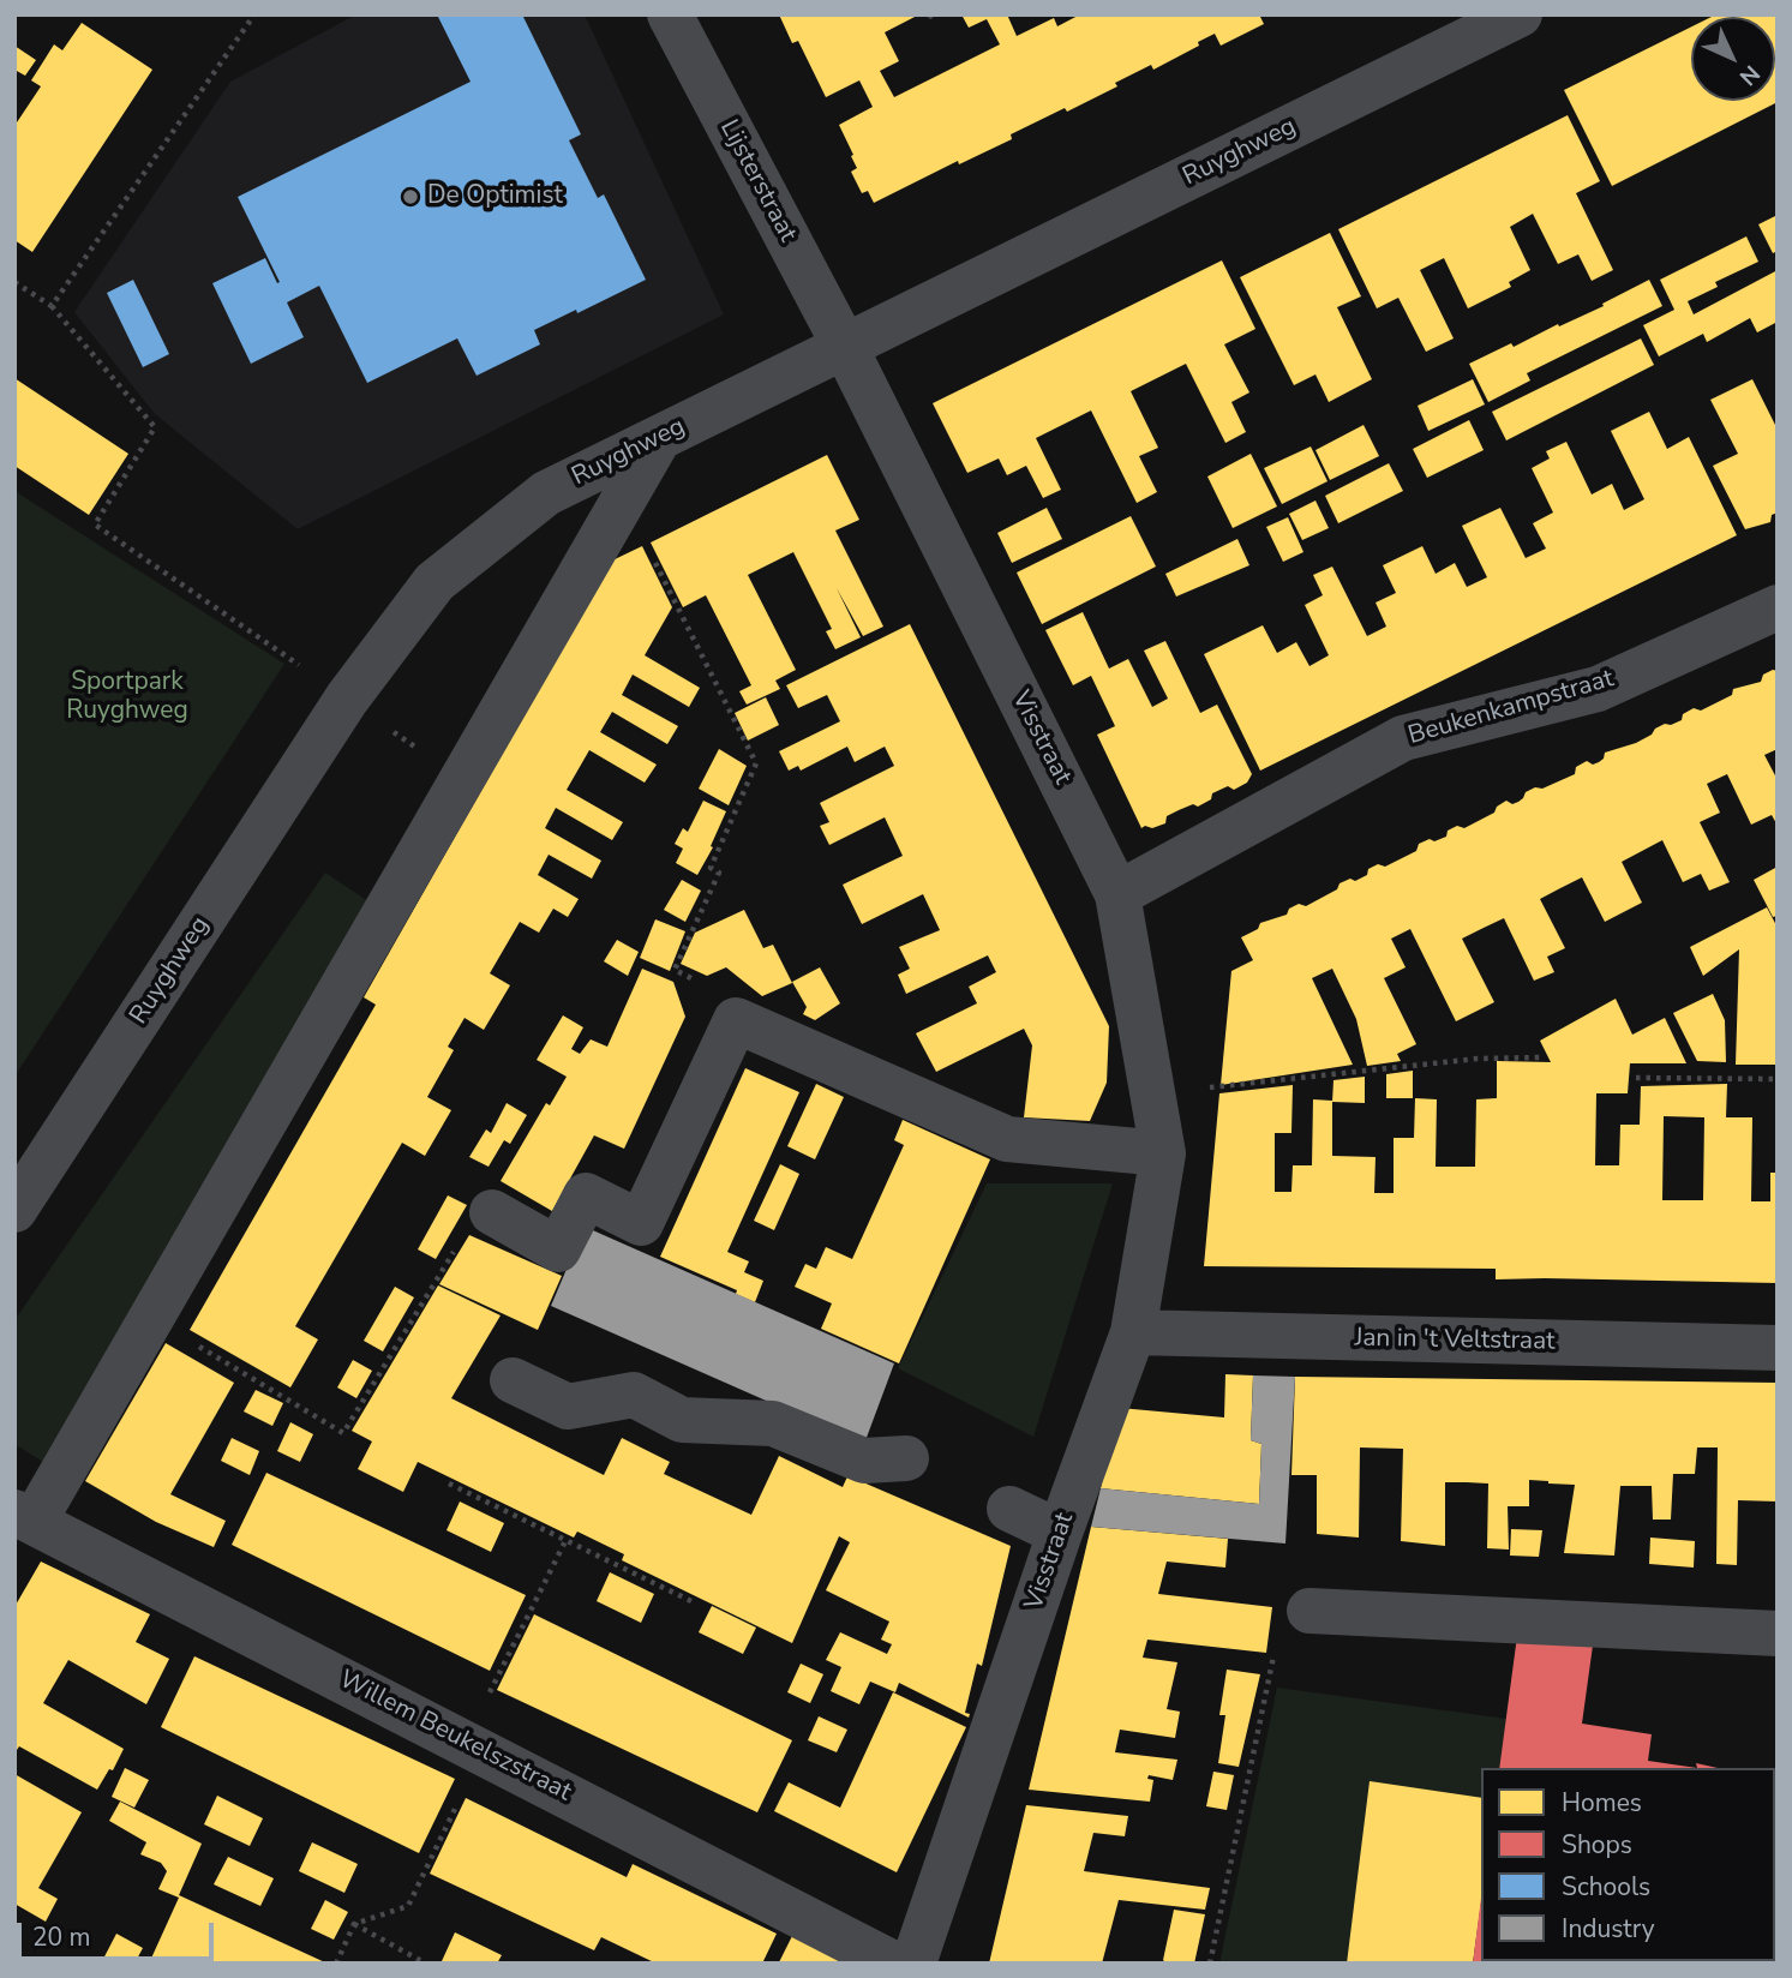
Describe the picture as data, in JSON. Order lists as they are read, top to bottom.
{
  "streets": {
    "street": [
      "Ruyghweg",
      "Lijsterstraat",
      "Beukenkampstraat",
      "Visstraat",
      "Jan in 't Veltstraat",
      "Willem Beukelszstraat"
    ]
  },
  "crossings": [
    ["Ruyghweg", "Lijsterstraat"],
    ["Ruyghweg", "Visstraat"],
    ["Lijsterstraat", "Visstraat"],
    ["Beukenkampstraat", "Visstraat"],
    ["Visstraat", "Jan in 't Veltstraat"]
  ],
  "parks": ["Sportpark Ruyghweg"],
  "places": ["De Optimist"],
  "legend": [
    "Homes",
    "Shops",
    "Schools",
    "Industry"
  ],
  "scale_bar": "20 m",
  "north": "bottom right"
}
